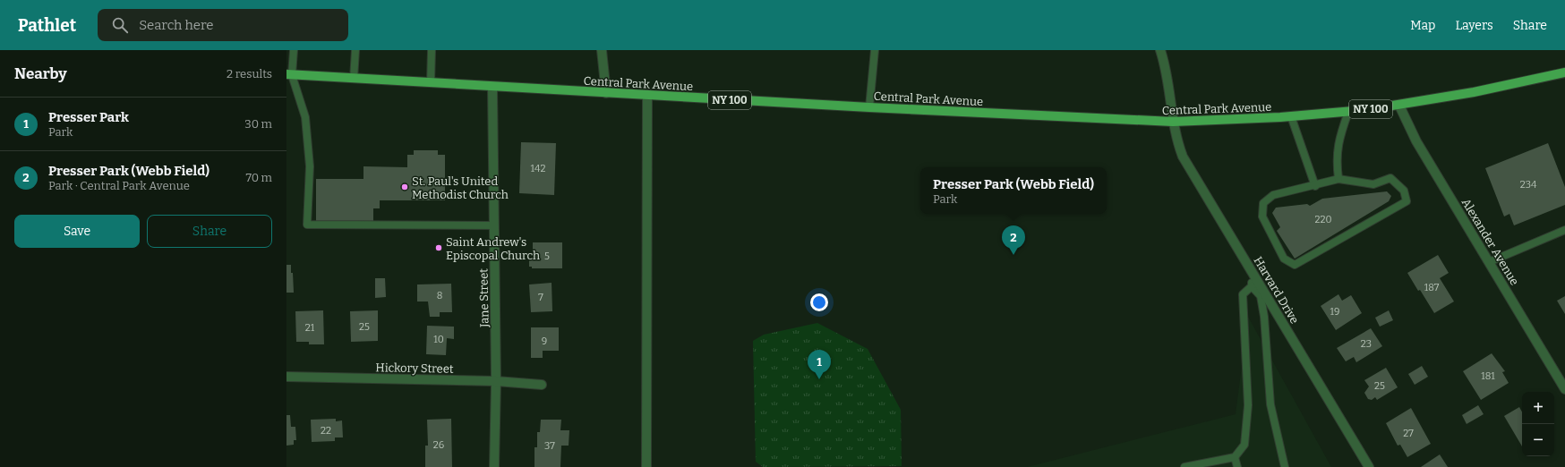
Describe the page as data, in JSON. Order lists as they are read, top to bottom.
{
  "streets": {
    "main road": ["Central Park Avenue", "NY 100"],
    "street": [
      "Alexander Avenue",
      "Harvard Drive",
      "Jane Street",
      "Hickory Street"
    ]
  },
  "crossings": [
    ["Central Park Avenue", "Alexander Avenue"],
    ["Central Park Avenue", "Harvard Drive"],
    ["Central Park Avenue", "Jane Street"],
    ["Jane Street", "Hickory Street"]
  ],
  "places": ["St. Paul's United Methodist Church", "Saint Andrew's Episcopal Church"],
  "house_numbers": [
    "142",
    "234",
    "220",
    "5",
    "187",
    "8",
    "7",
    "19",
    "25",
    "21",
    "10",
    "9",
    "23",
    "181",
    "25",
    "22",
    "27",
    "26",
    "37"
  ],
  "page": {
    "header": "Pathlet",
    "search": "Search here",
    "nav": ["Map", "Layers", "Share"],
    "heading": ["Nearby", "2 results"],
    "list": [
      {
        "mark": "1",
        "name": "Presser Park",
        "note": "Park",
        "value": "30 m"
      },
      {
        "mark": "2",
        "name": "Presser Park (Webb Field)",
        "note": "Park · Central Park Avenue",
        "value": "70 m"
      }
    ],
    "popup": ["Presser Park (Webb Field)", "Park"],
    "buttons": ["Save", "Share"],
    "pins": ["2", "1"],
    "map_buttons": ["+", "−"]
  }
}
